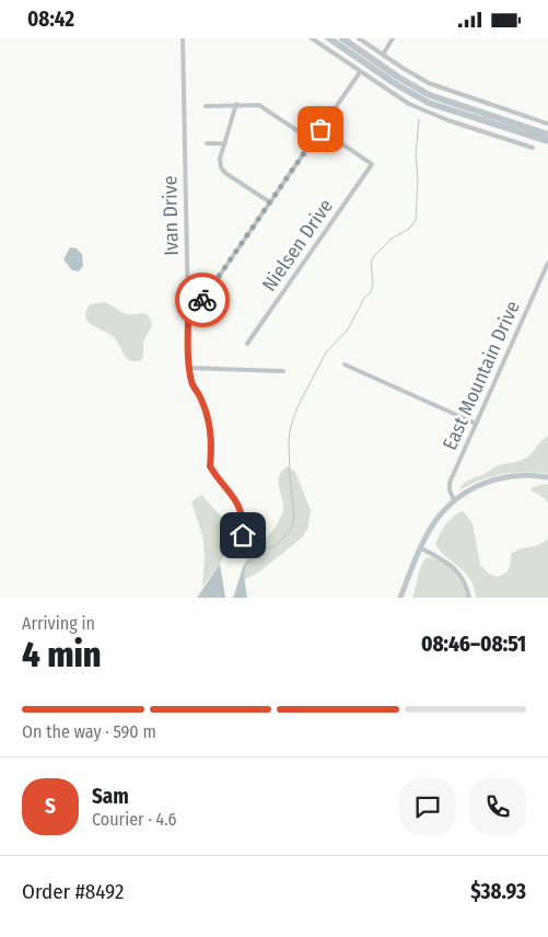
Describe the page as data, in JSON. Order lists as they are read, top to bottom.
{
  "streets": {
    "street": ["Ivan Drive", "Nielsen Drive", "East Mountain Drive"]
  },
  "page": {
    "status": "08:42",
    "heading": ["4 min", "Arriving in", "08:46–08:51"],
    "panel": [
      "Sam",
      "Courier · 4.6",
      "Order #8492",
      "$38.93"
    ],
    "bar": "On the way · 590 m",
    "round": "S"
  }
}
